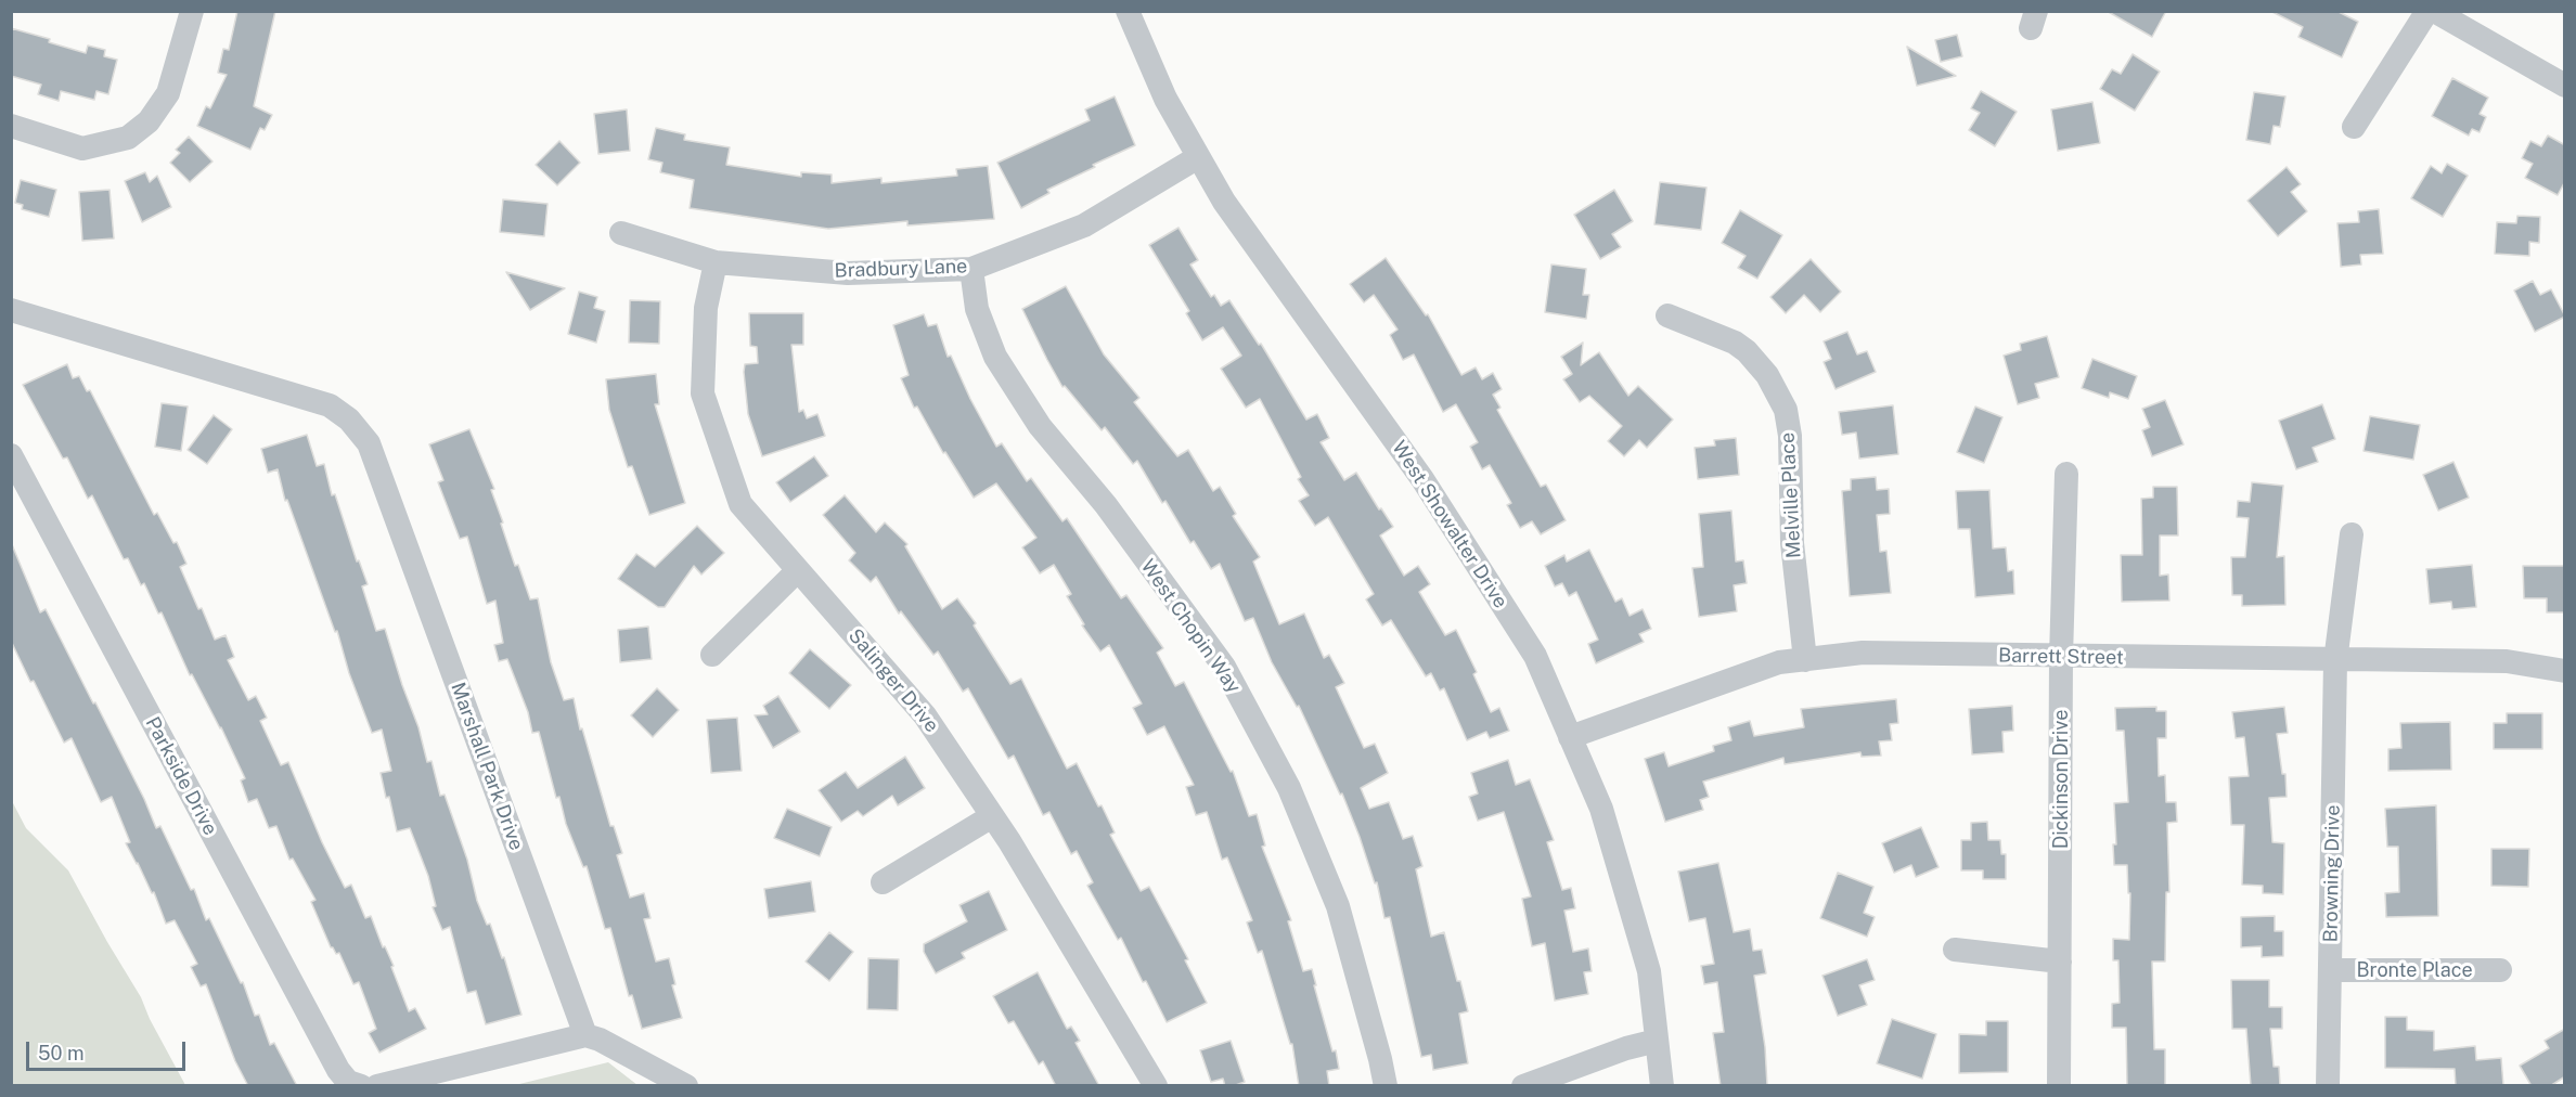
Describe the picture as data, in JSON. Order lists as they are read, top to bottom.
{
  "streets": {
    "street": [
      "Bradbury Lane",
      "Melville Place",
      "West Showalter Drive",
      "West Chopin Way",
      "Barrett Street",
      "Salinger Drive",
      "Marshall Park Drive",
      "Parkside Drive",
      "Dickinson Drive",
      "Browning Drive",
      "Bronte Place"
    ]
  },
  "crossings": [
    ["Bradbury Lane", "West Showalter Drive"],
    ["Bradbury Lane", "West Chopin Way"],
    ["Bradbury Lane", "Salinger Drive"],
    ["Melville Place", "Barrett Street"],
    ["West Showalter Drive", "Barrett Street"],
    ["Barrett Street", "Dickinson Drive"],
    ["Barrett Street", "Browning Drive"],
    ["Browning Drive", "Bronte Place"]
  ],
  "scale_bar": "50 m"
}
